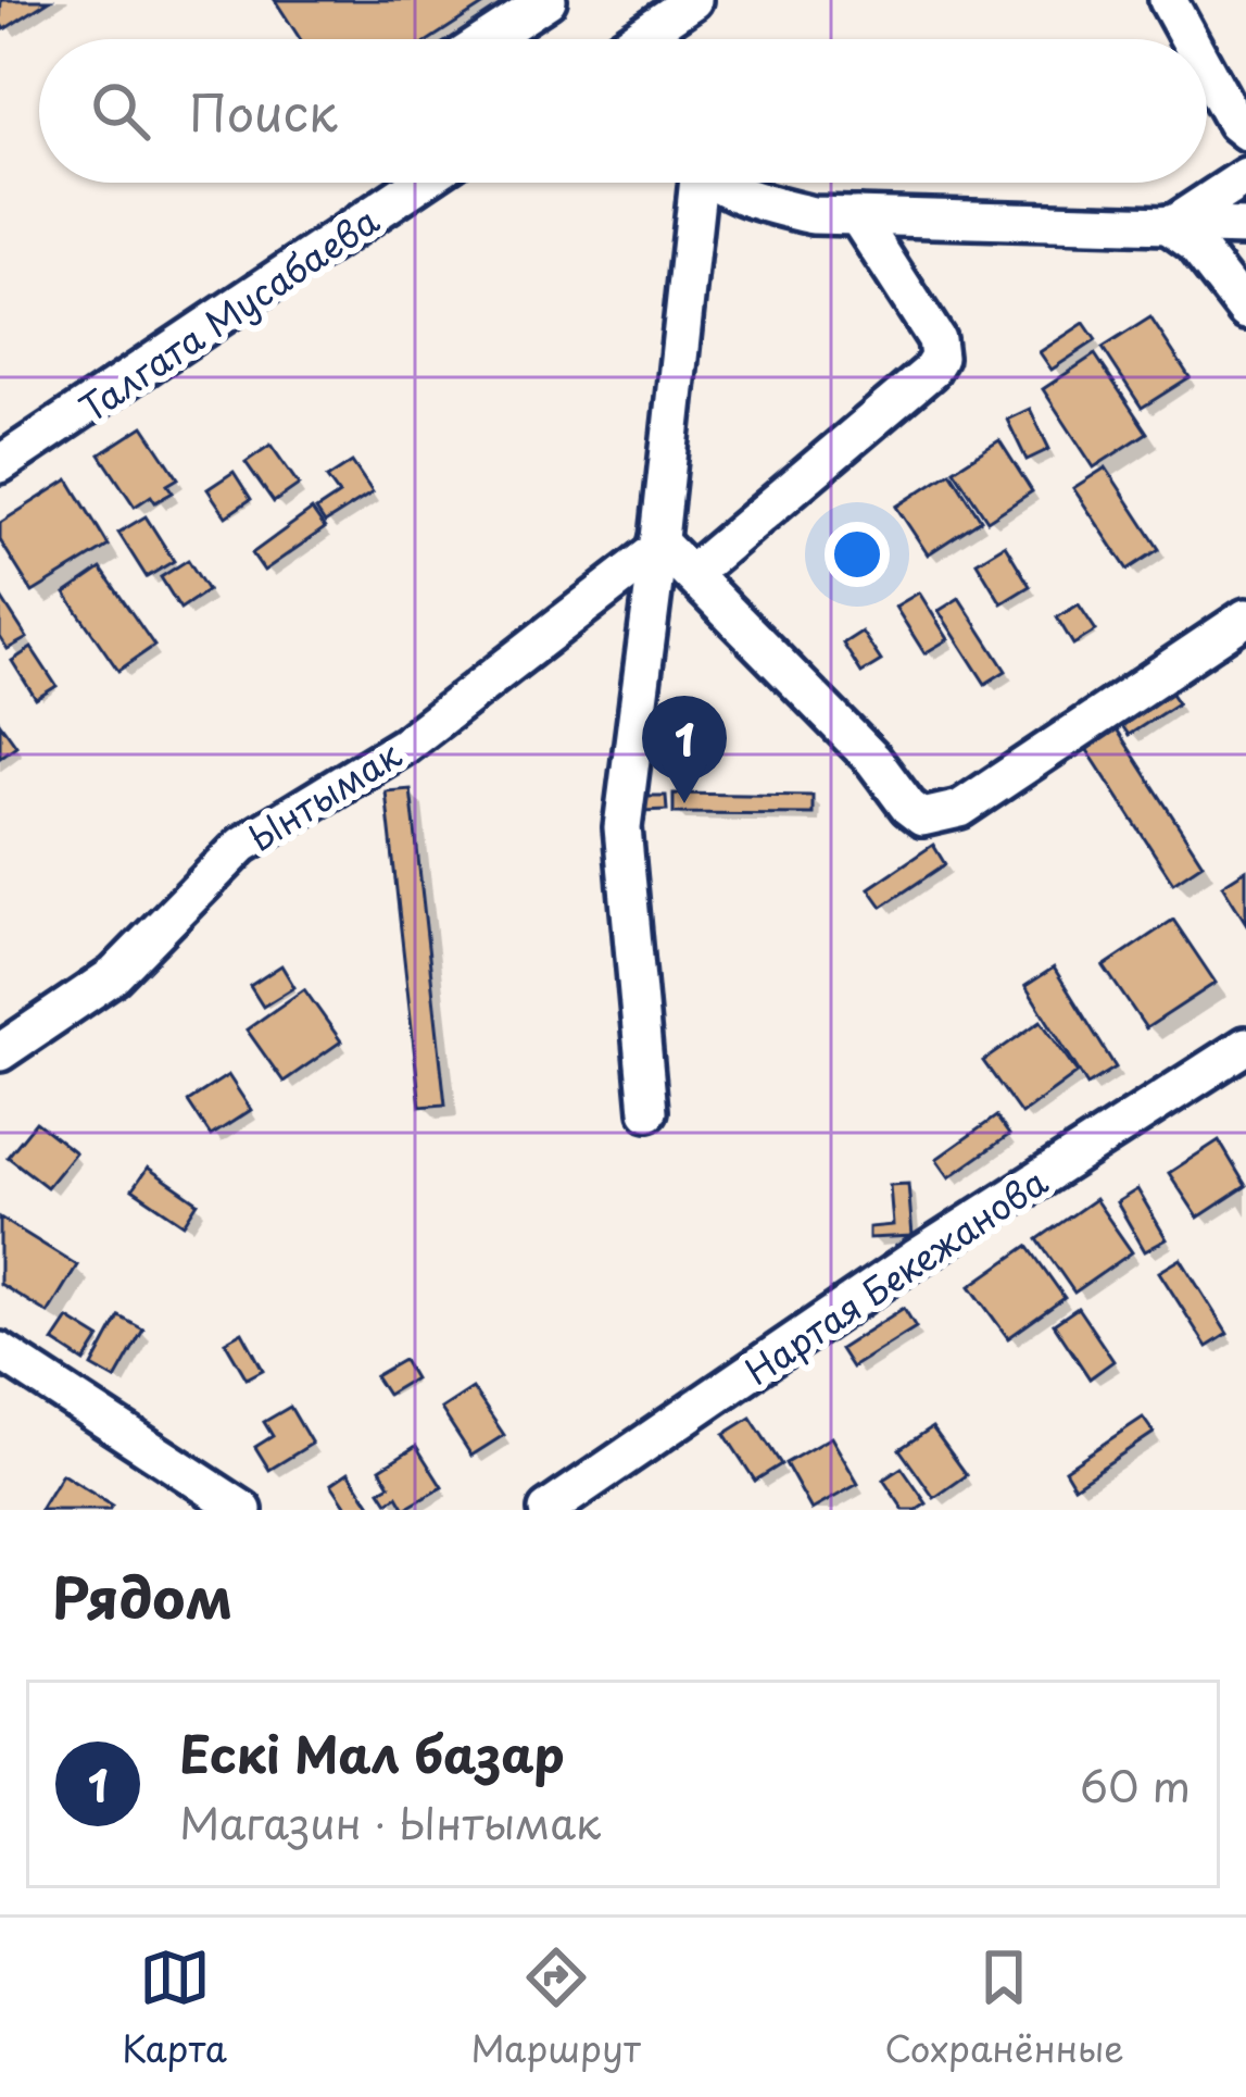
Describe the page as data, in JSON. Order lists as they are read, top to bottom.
{
  "streets": {
    "street": ["Талгата Мусабаева", "Ынтымак", "Нартая Бекежанова"]
  },
  "page": {
    "search": "Поиск",
    "pins": "1",
    "heading": "Рядом",
    "list": [
      {
        "mark": "1",
        "name": "Ескі Мал базар",
        "note": "Магазин · Ынтымак",
        "value": "60 m"
      }
    ],
    "nav": ["Карта", "Маршрут", "Сохранённые"]
  }
}
